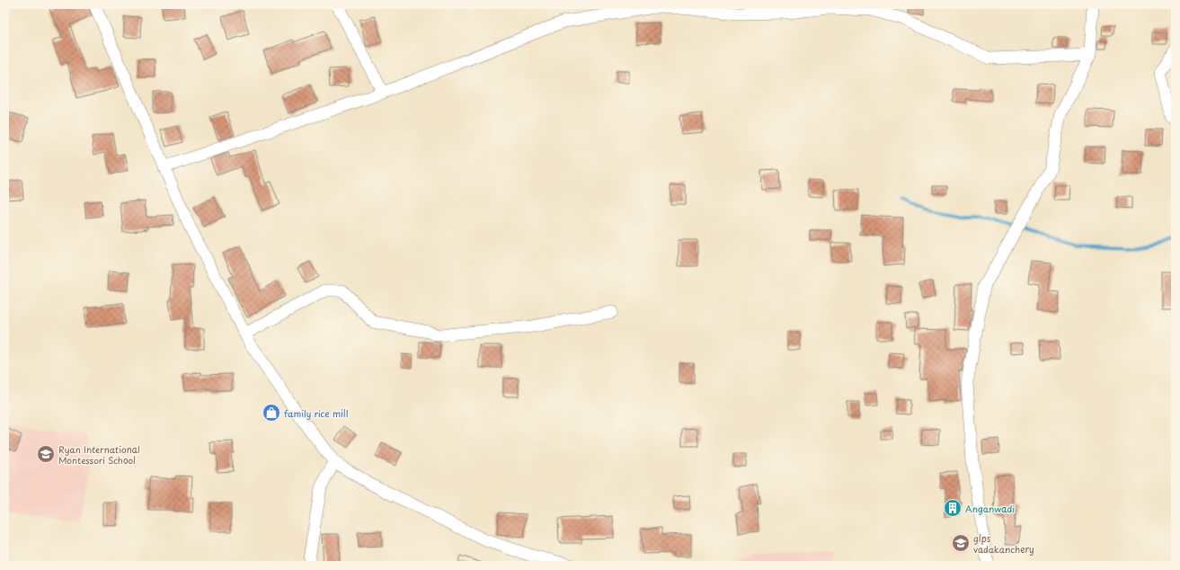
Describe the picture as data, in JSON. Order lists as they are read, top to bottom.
{
  "places": {
    "shop": ["family rice mill"],
    "school or university": ["Ryan International Montessori School", "glps vadakanchery"],
    "building": ["Anganwadi"]
  }
}
